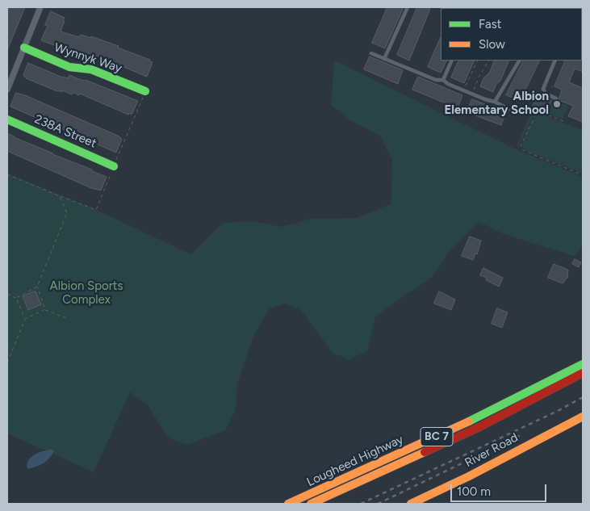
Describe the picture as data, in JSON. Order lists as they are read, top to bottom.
{
  "streets": {
    "main road": [
      "Wynnyk Way",
      "238A Street",
      "BC 7",
      "River Road",
      "Lougheed Highway"
    ]
  },
  "parks": ["Albion Sports Complex"],
  "places": ["Albion Elementary School"],
  "legend": ["Fast", "Slow"],
  "scale_bar": "100 m"
}
